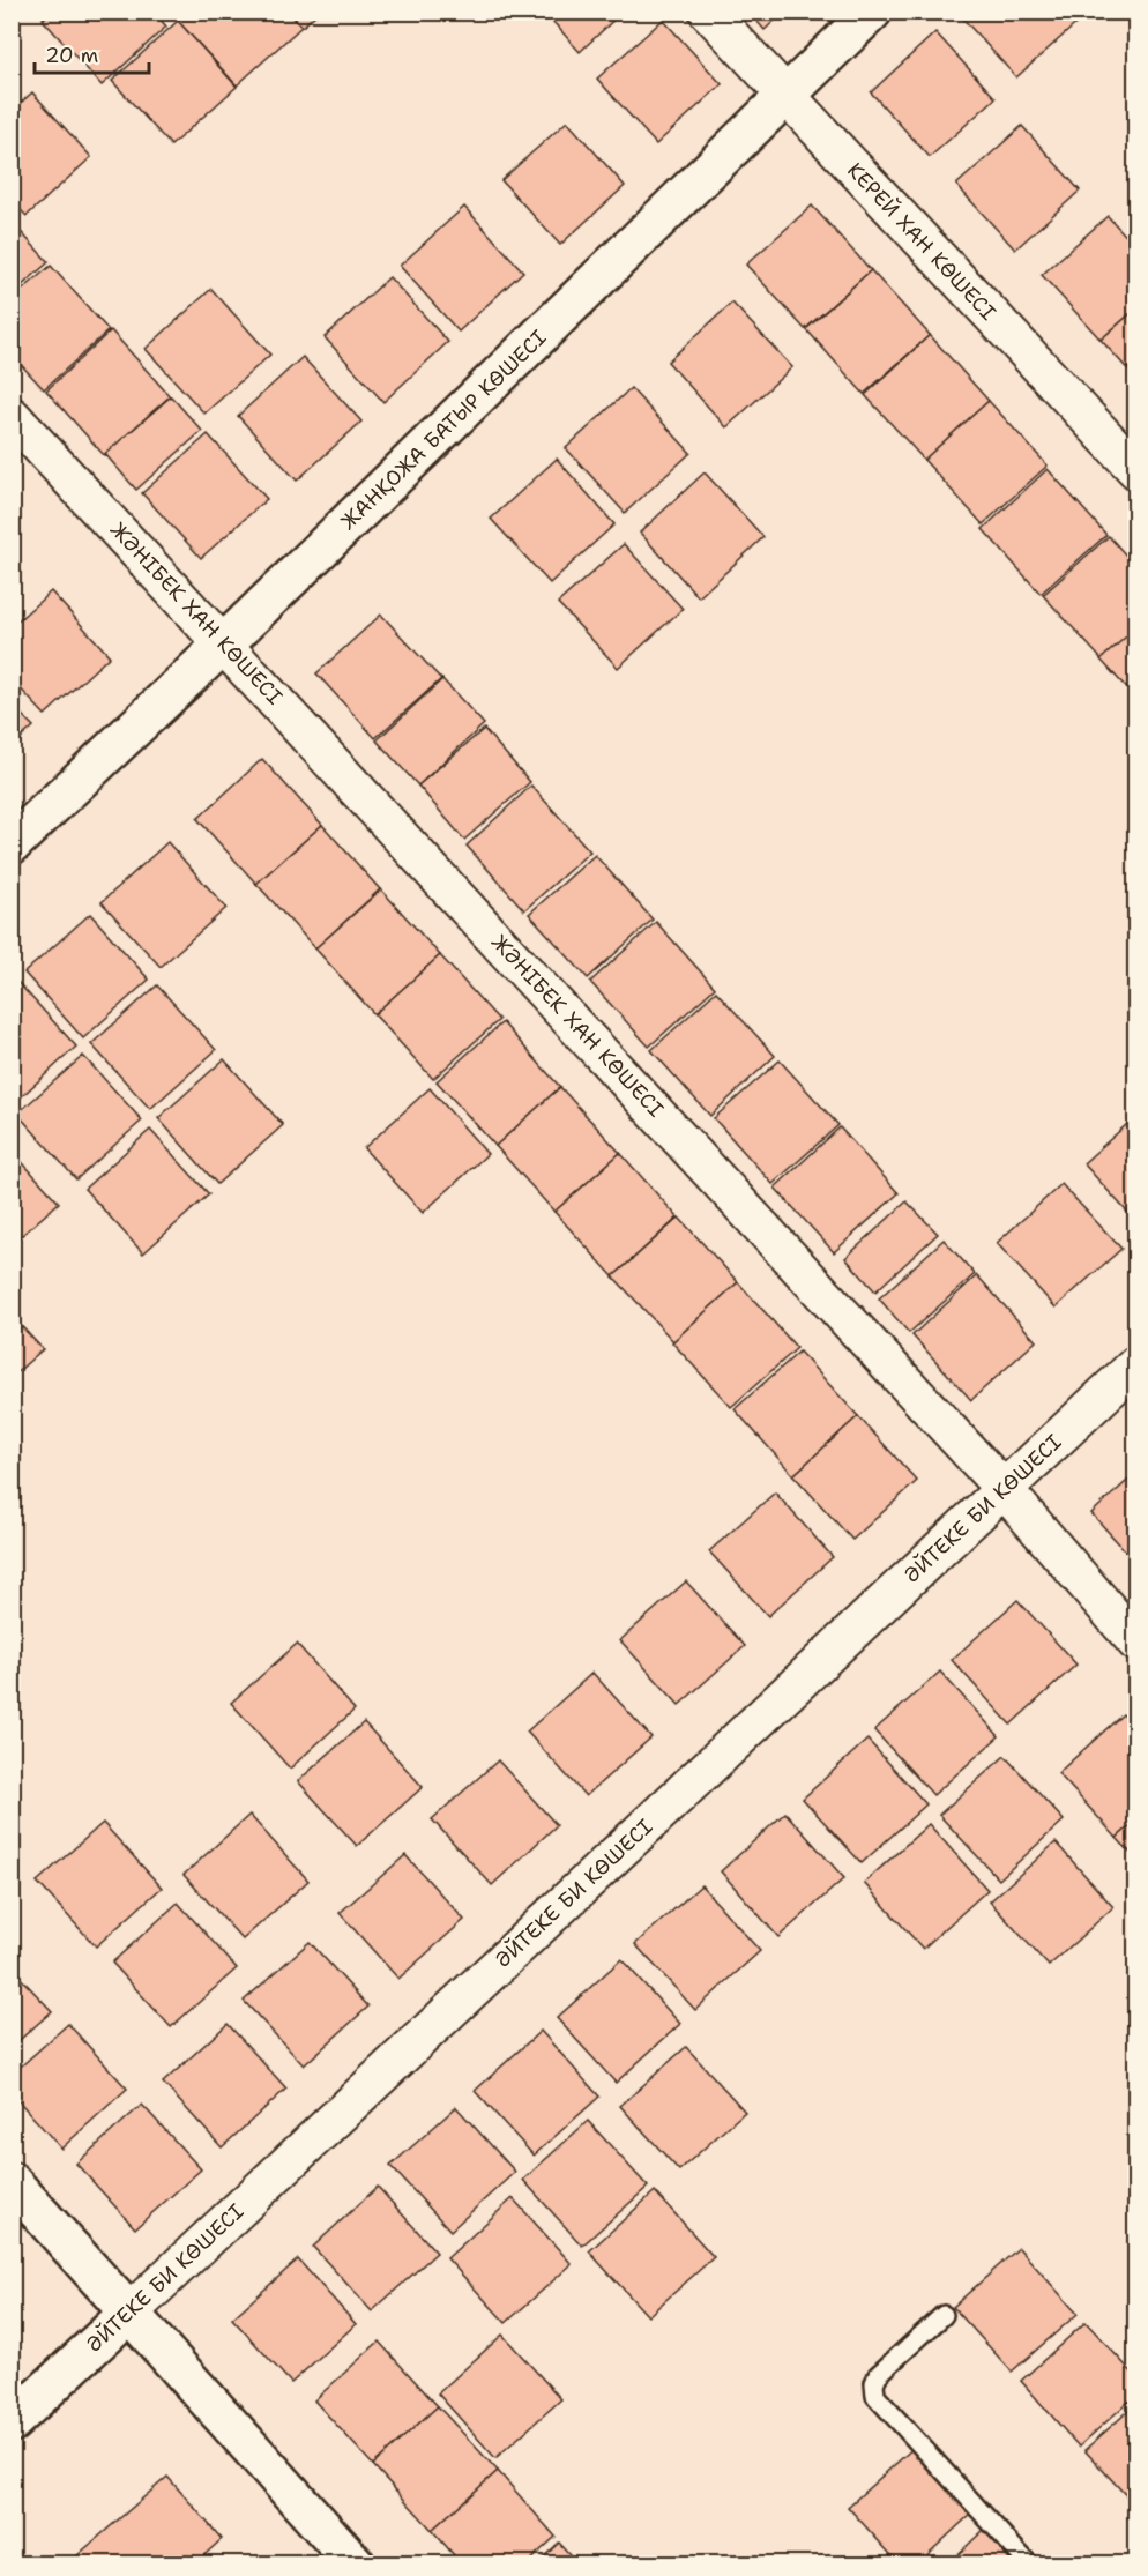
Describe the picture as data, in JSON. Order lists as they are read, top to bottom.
{
  "streets": {
    "main road": ["ЖАНҚОЖА БАТЫР КӨШЕСІ", "ӘЙТЕКЕ БИ КӨШЕСІ"],
    "street": ["КЕРЕЙ ХАН КӨШЕСІ", "ЖӘНІБЕК ХАН КӨШЕСІ"]
  },
  "crossings": [
    ["КЕРЕЙ ХАН КӨШЕСІ", "ЖАНҚОЖА БАТЫР КӨШЕСІ"],
    ["ЖАНҚОЖА БАТЫР КӨШЕСІ", "ЖӘНІБЕК ХАН КӨШЕСІ"],
    ["ЖӘНІБЕК ХАН КӨШЕСІ", "ӘЙТЕКЕ БИ КӨШЕСІ"]
  ],
  "scale_bar": "20 m"
}
